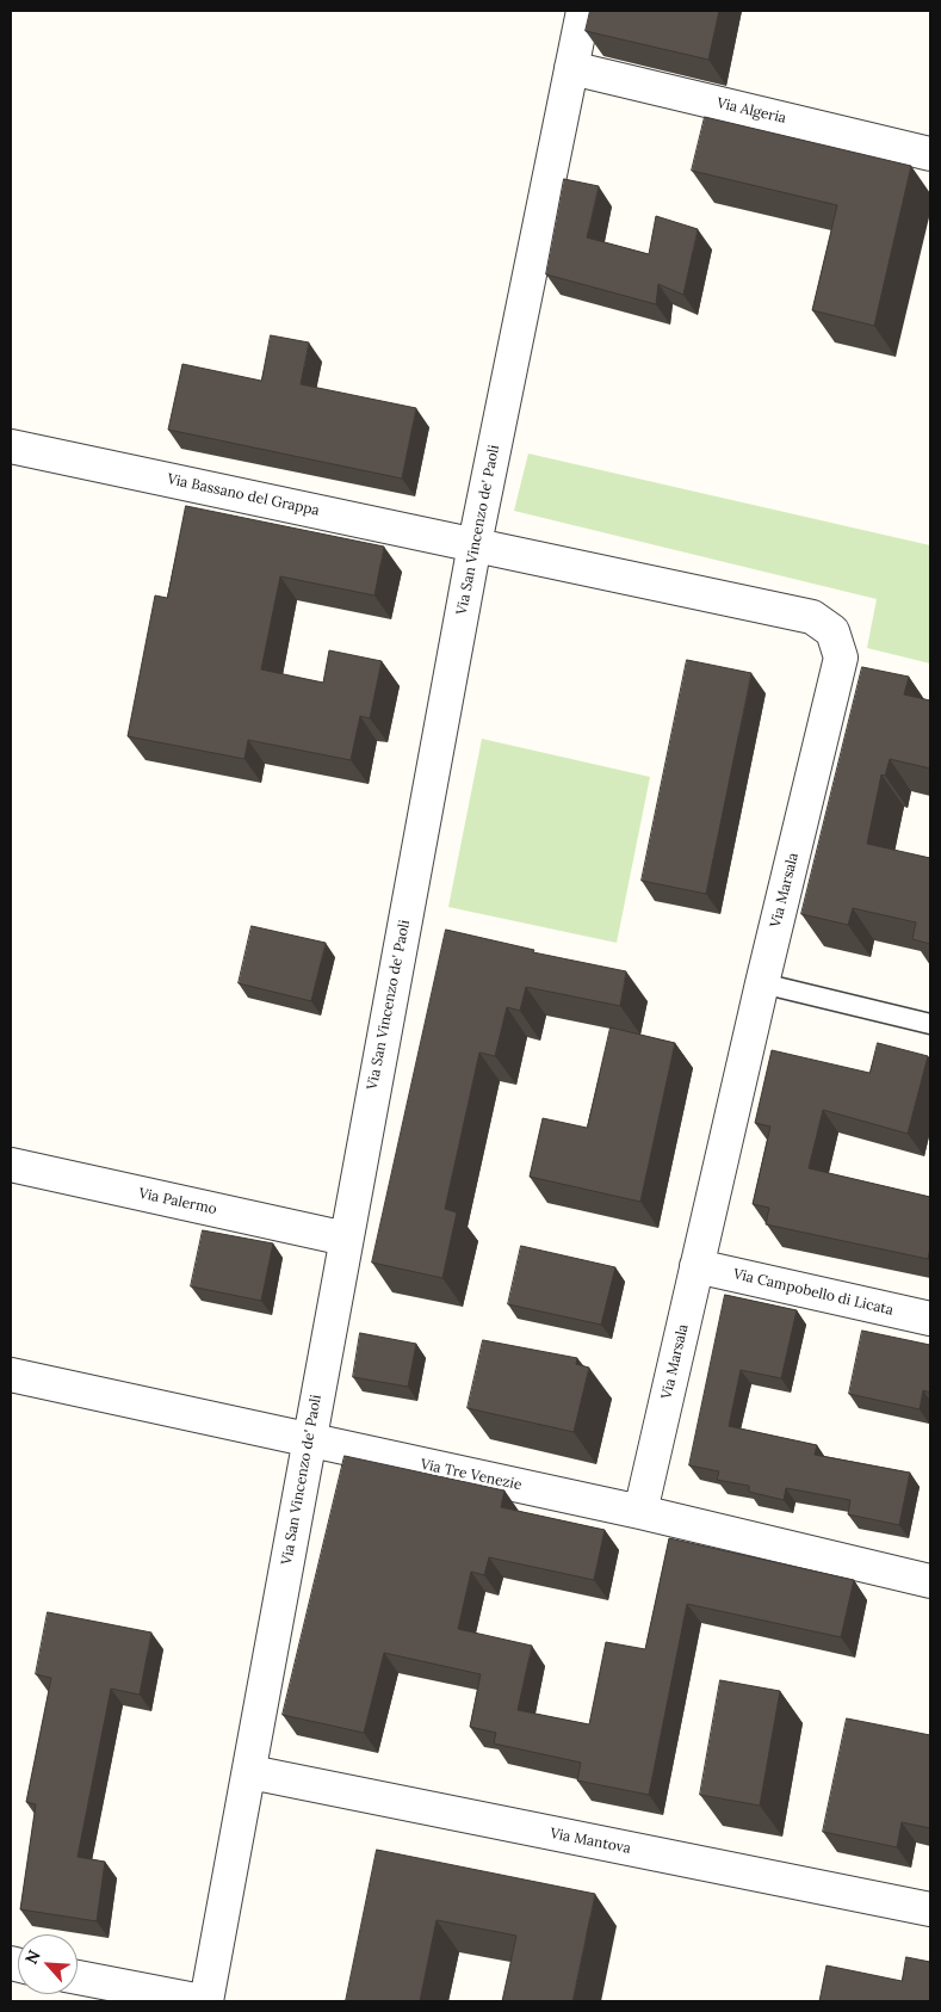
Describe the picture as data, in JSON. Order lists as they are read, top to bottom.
{
  "streets": {
    "street": [
      "Via Algeria",
      "Via Bassano del Grappa",
      "Via San Vincenzo de' Paoli",
      "Via Marsala",
      "Via Palermo",
      "Via Campobello di Licata",
      "Via Tre Venezie",
      "Via Mantova"
    ]
  },
  "crossings": [
    ["Via Algeria", "Via San Vincenzo de' Paoli"],
    ["Via Bassano del Grappa", "Via San Vincenzo de' Paoli"],
    ["Via Bassano del Grappa", "Via Marsala"],
    ["Via San Vincenzo de' Paoli", "Via Marsala"],
    ["Via San Vincenzo de' Paoli", "Via Palermo"],
    ["Via San Vincenzo de' Paoli", "Via Tre Venezie"],
    ["Via San Vincenzo de' Paoli", "Via Mantova"],
    ["Via Marsala", "Via Campobello di Licata"],
    ["Via Marsala", "Via Tre Venezie"]
  ],
  "north": "top left"
}
